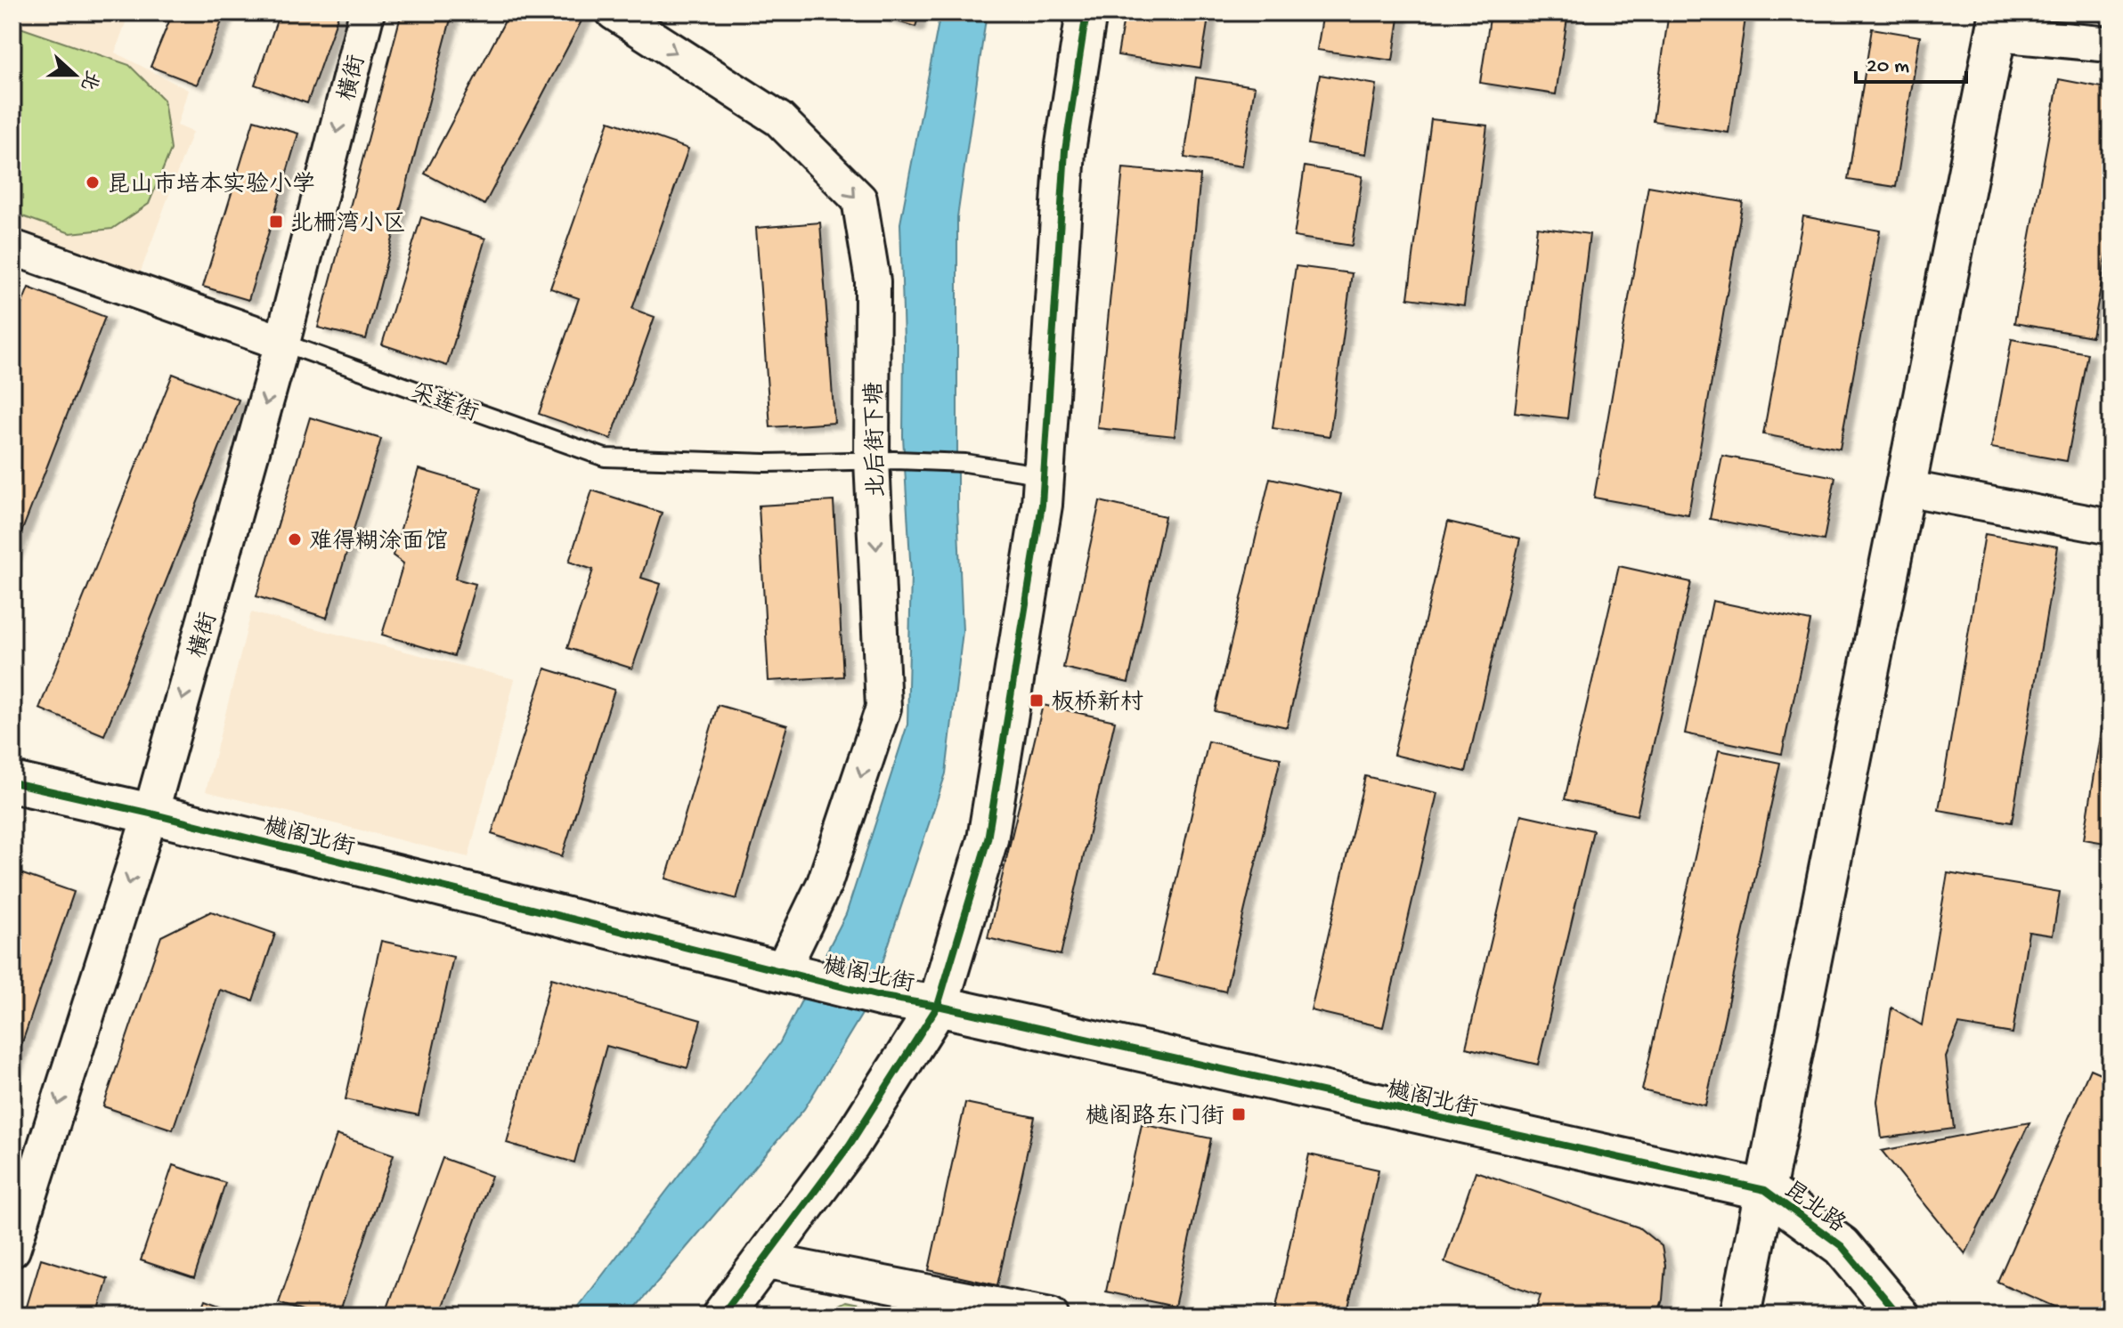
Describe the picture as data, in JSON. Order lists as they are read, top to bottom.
{
  "streets": {
    "street": [
      "横街",
      "采莲街",
      "北后街下塘",
      "樾阁北街",
      "昆北路"
    ]
  },
  "crossings": [
    ["横街", "采莲街"],
    ["横街", "樾阁北街"],
    ["采莲街", "北后街下塘"],
    ["北后街下塘", "樾阁北街"],
    ["樾阁北街", "昆北路"]
  ],
  "one_way": ["横街"],
  "places": {
    "other": ["昆山市培本实验小学", "难得糊涂面馆"],
    "transit": ["北栅湾小区", "板桥新村", "樾阁路东门街"]
  },
  "scale_bar": "20 m",
  "north": "right"
}
